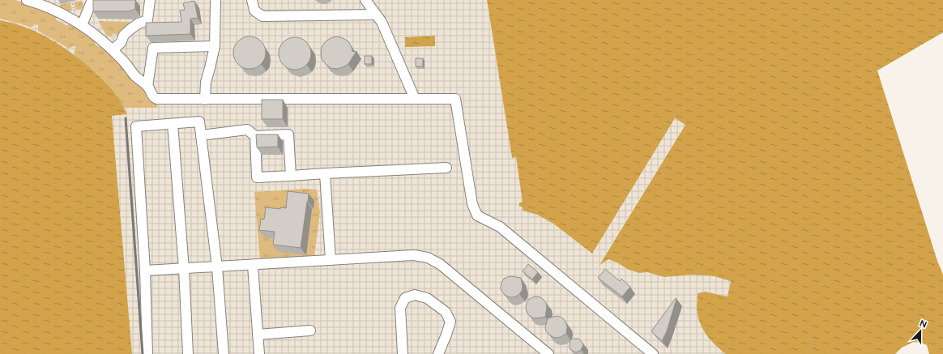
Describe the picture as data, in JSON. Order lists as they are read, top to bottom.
{
  "north": "top"
}
